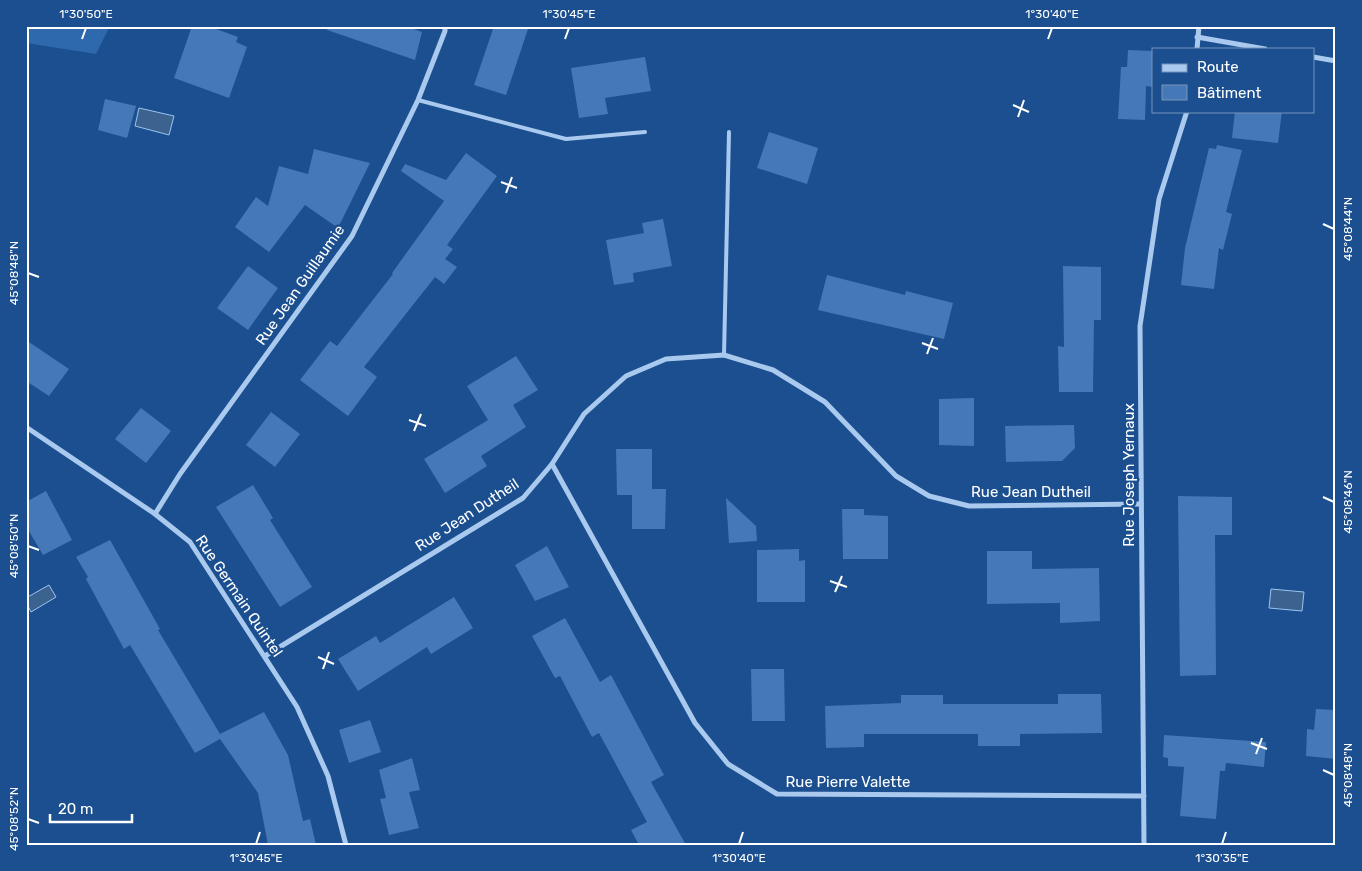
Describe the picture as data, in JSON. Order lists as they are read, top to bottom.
{
  "streets": {
    "street": [
      "Rue Jean Guillaumie",
      "Rue Joseph Yernaux",
      "Rue Jean Dutheil",
      "Rue Germain Quintel",
      "Rue Pierre Valette"
    ]
  },
  "crossings": [
    ["Rue Jean Guillaumie", "Rue Germain Quintel"],
    ["Rue Joseph Yernaux", "Rue Jean Dutheil"],
    ["Rue Joseph Yernaux", "Rue Pierre Valette"],
    ["Rue Jean Dutheil", "Rue Germain Quintel"],
    ["Rue Jean Dutheil", "Rue Pierre Valette"]
  ],
  "legend": ["Route", "Bâtiment"],
  "scale_bar": "20 m",
  "coordinates": [
    "1°30'50\"E",
    "1°30'45\"E",
    "1°30'40\"E",
    "45°08'44\"N",
    "45°08'48\"N",
    "45°08'46\"N",
    "45°08'50\"N",
    "45°08'52\"N",
    "1°30'35\"E"
  ]
}
